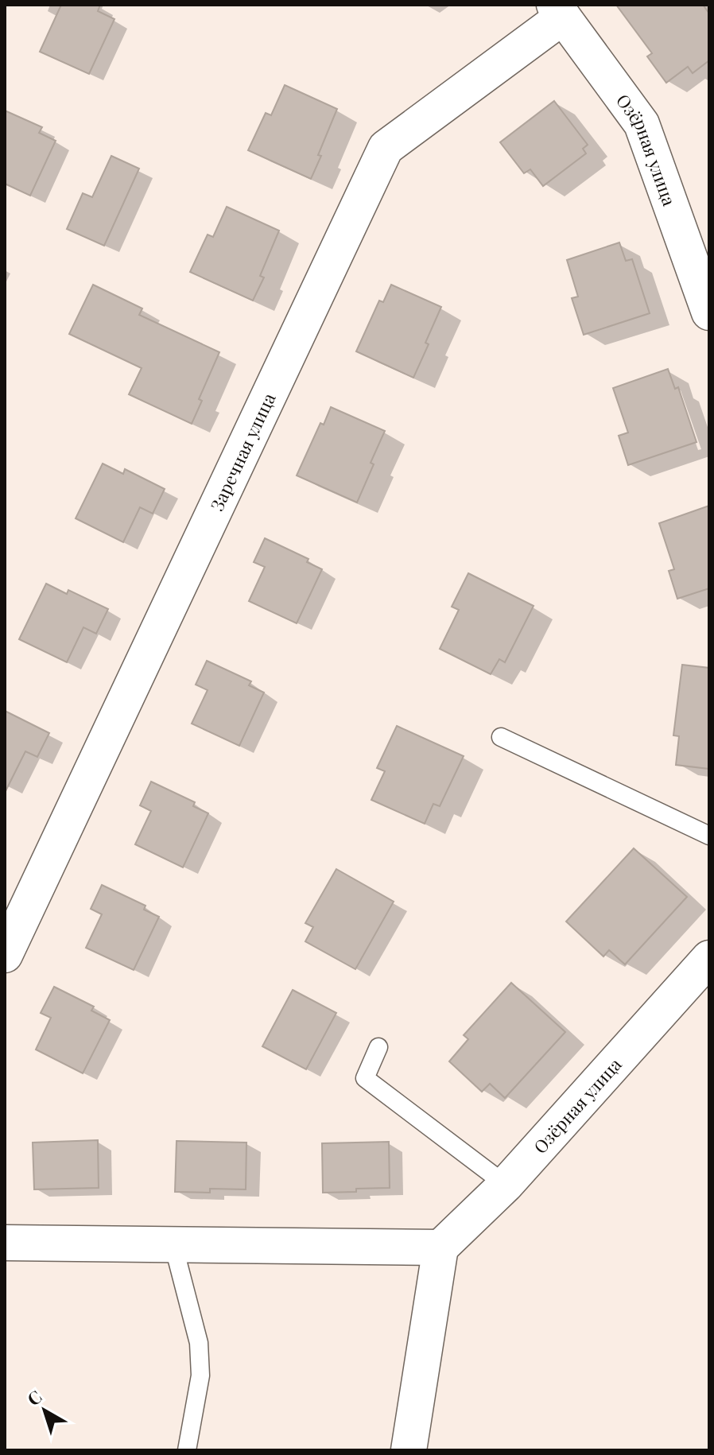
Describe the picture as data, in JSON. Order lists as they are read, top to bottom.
{
  "streets": {
    "street": ["Озёрная улица", "Заречная улица"]
  },
  "crossings": [
    ["Озёрная улица", "Заречная улица"]
  ],
  "north": "top left"
}
